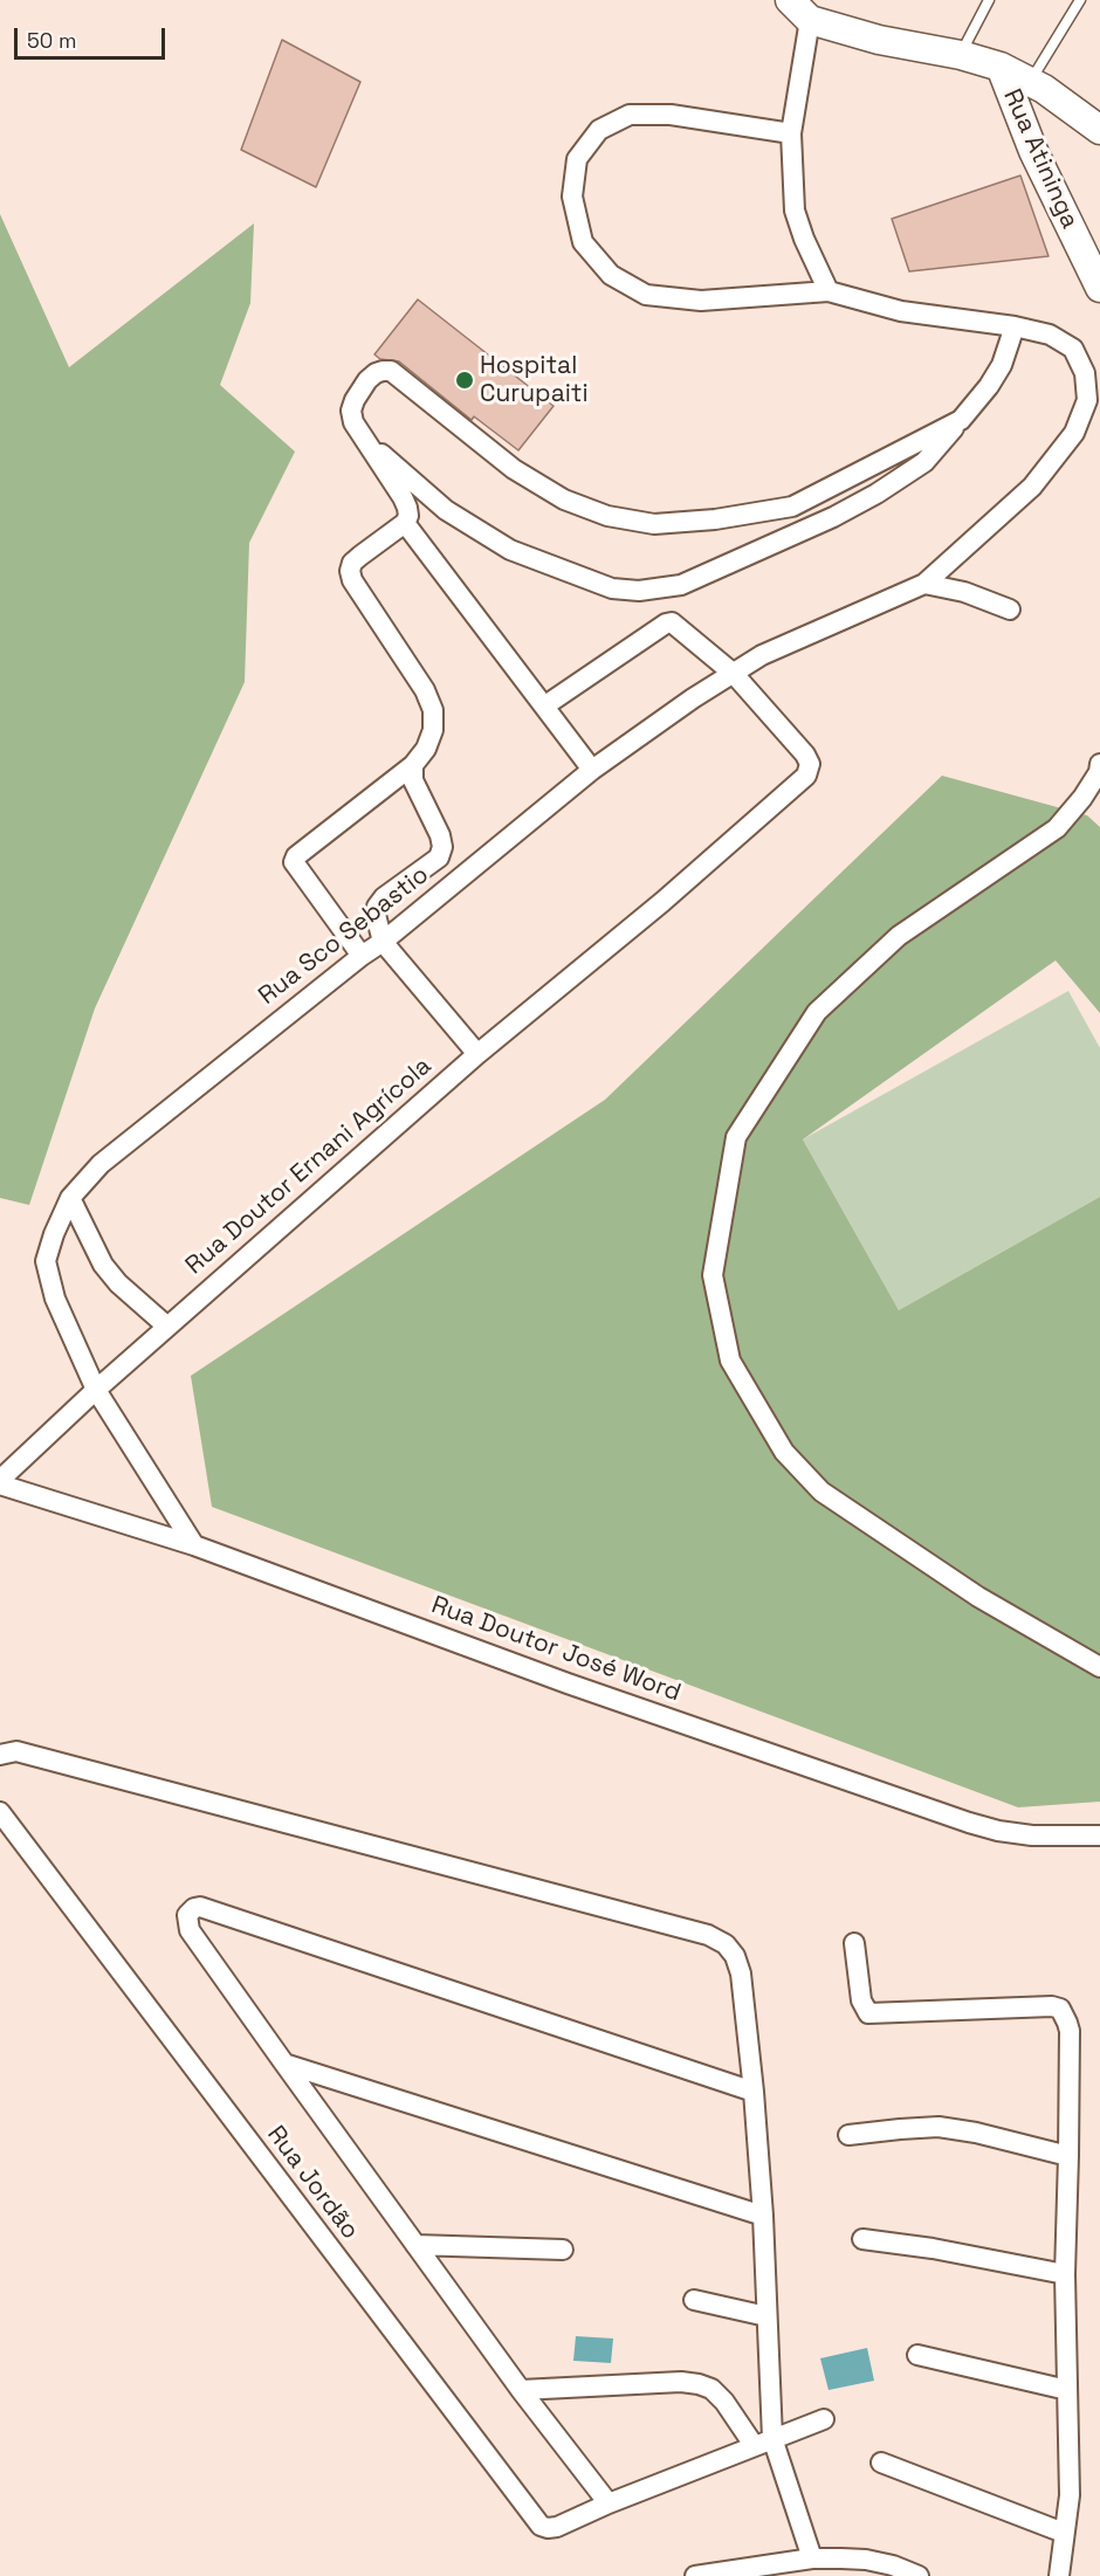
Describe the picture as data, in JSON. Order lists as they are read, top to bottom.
{
  "streets": {
    "main road": ["Rua Atininga"],
    "street": [
      "Rua Sco Sebastio",
      "Rua Doutor Ernani Agrícola",
      "Rua Doutor José Word",
      "Rua Jordão"
    ]
  },
  "crossings": [
    ["Rua Sco Sebastio", "Rua Doutor Ernani Agrícola"],
    ["Rua Sco Sebastio", "Rua Doutor José Word"],
    ["Rua Doutor Ernani Agrícola", "Rua Doutor José Word"]
  ],
  "places": ["Hospital Curupaiti"],
  "scale_bar": "50 m"
}
